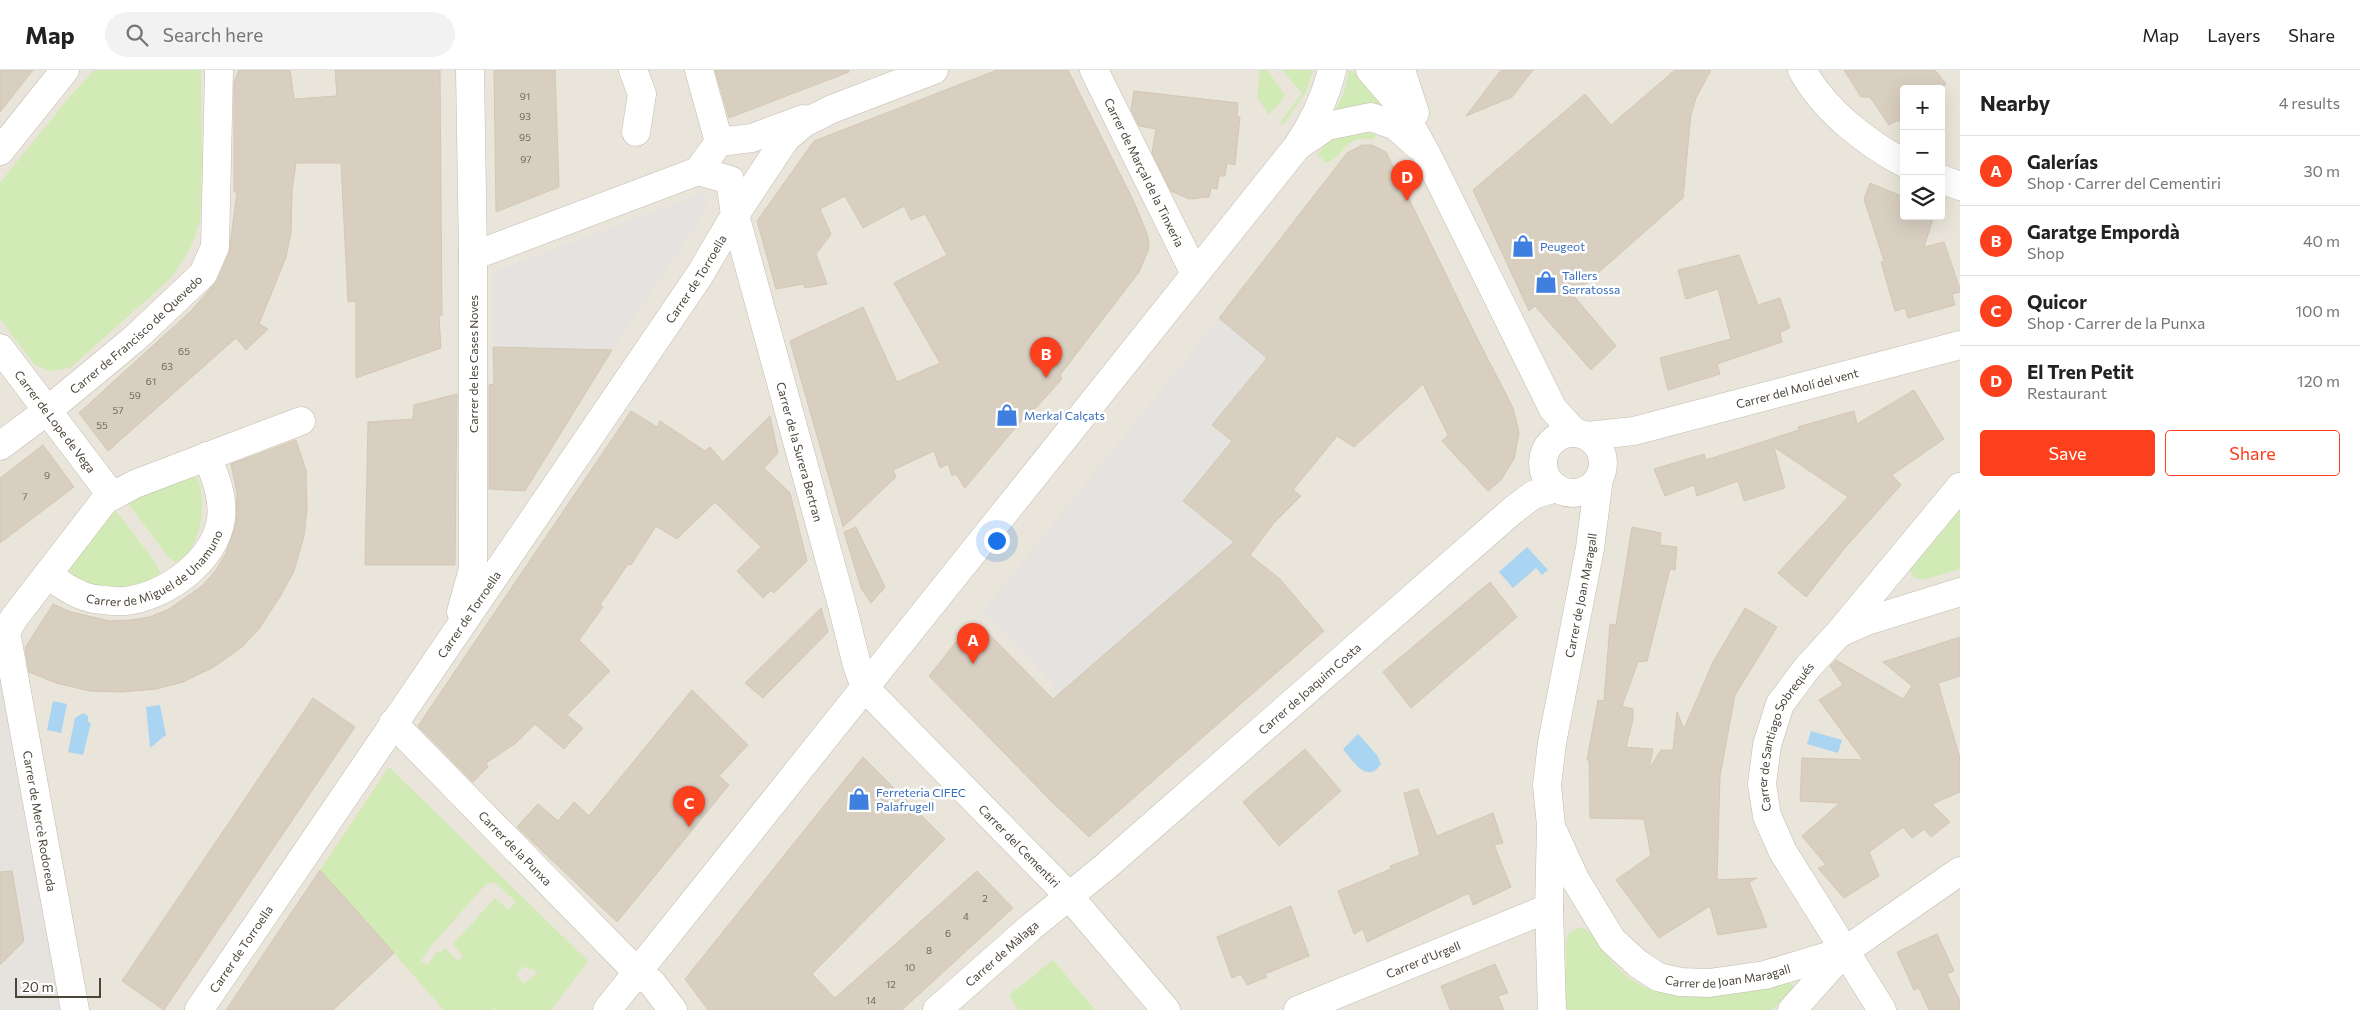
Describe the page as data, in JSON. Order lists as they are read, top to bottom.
{
  "streets": {
    "street": [
      "Carrer de Marçal de la Tinxeria",
      "Carrer de Torroella",
      "Carrer de Francisco de Quevedo",
      "Carrer de les Cases Noves",
      "Carrer del Molí del vent",
      "Carrer de Lope de Vega",
      "Carrer de la Surera Bertran",
      "Carrer de Miguel de Unamuno",
      "Carrer de Joan Maragall",
      "Carrer de Joaquim Costa",
      "Carrer de Santiago Sobrequés",
      "Carrer de Mercè Rodoreda",
      "Carrer del Cementiri",
      "Carrer de la Punxa",
      "Carrer de Màlaga",
      "Carrer d'Urgell"
    ]
  },
  "crossings": [
    ["Carrer de Torroella", "Carrer de les Cases Noves"],
    ["Carrer de Torroella", "Carrer de la Surera Bertran"],
    ["Carrer de Torroella", "Carrer de la Punxa"],
    ["Carrer de Francisco de Quevedo", "Carrer de Lope de Vega"],
    ["Carrer del Molí del vent", "Carrer de Joan Maragall"],
    ["Carrer del Molí del vent", "Carrer de Joaquim Costa"],
    ["Carrer de la Surera Bertran", "Carrer del Cementiri"],
    ["Carrer de Miguel de Unamuno", "Carrer de Mercè Rodoreda"],
    ["Carrer de Joan Maragall", "Carrer de Joaquim Costa"],
    ["Carrer de Joan Maragall", "Carrer de Santiago Sobrequés"],
    ["Carrer de Joan Maragall", "Carrer d'Urgell"],
    ["Carrer de Joaquim Costa", "Carrer del Cementiri"],
    ["Carrer de Joaquim Costa", "Carrer de Màlaga"],
    ["Carrer del Cementiri", "Carrer de Màlaga"]
  ],
  "places": {
    "shop": [
      "Peugeot",
      "Tallers Serratossa",
      "Merkal Calçats",
      "Ferreteria CIFEC Palafrugell"
    ]
  },
  "house_numbers": [
    "91",
    "93",
    "95",
    "97",
    "65",
    "63",
    "61",
    "59",
    "57",
    "55",
    "9",
    "7",
    "2",
    "4",
    "6",
    "8",
    "10",
    "12",
    "14"
  ],
  "scale_bar": "20 m",
  "page": {
    "header": "Map",
    "search": "Search here",
    "nav": ["Map", "Layers", "Share"],
    "heading": ["Nearby", "4 results"],
    "map_buttons": ["+", "−"],
    "list": [
      {
        "mark": "A",
        "name": "Galerías",
        "note": "Shop · Carrer del Cementiri",
        "value": "30 m"
      },
      {
        "mark": "B",
        "name": "Garatge Empordà",
        "note": "Shop",
        "value": "40 m"
      },
      {
        "mark": "C",
        "name": "Quicor",
        "note": "Shop · Carrer de la Punxa",
        "value": "100 m"
      },
      {
        "mark": "D",
        "name": "El Tren Petit",
        "note": "Restaurant",
        "value": "120 m"
      }
    ],
    "pins": [
      "D",
      "B",
      "A",
      "C"
    ],
    "buttons": ["Save", "Share"],
    "scale": "20 m"
  }
}
